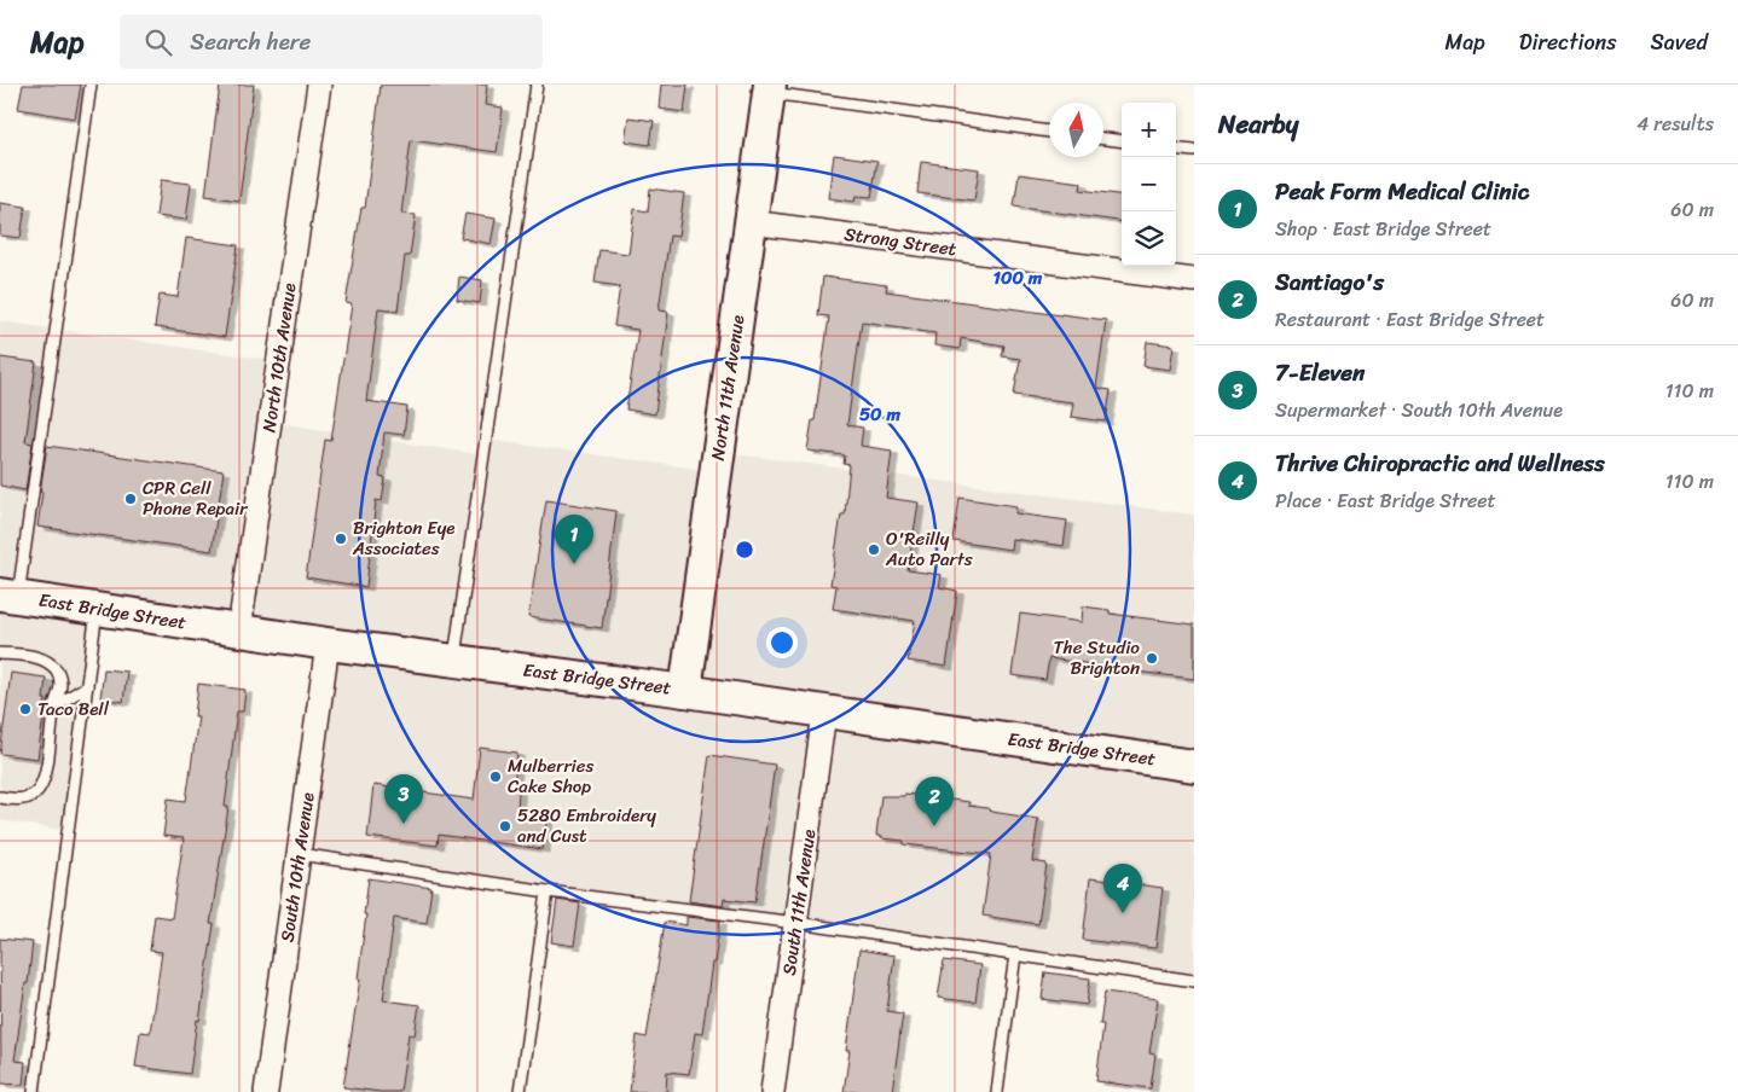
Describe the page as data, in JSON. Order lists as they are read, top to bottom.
{
  "streets": {
    "main road": ["North 11th Avenue", "East Bridge Street"],
    "street": [
      "Strong Street",
      "North 10th Avenue",
      "South 10th Avenue",
      "South 11th Avenue"
    ]
  },
  "crossings": [
    ["Strong Street", "North 11th Avenue"],
    ["North 10th Avenue", "East Bridge Street"],
    ["North 11th Avenue", "East Bridge Street"],
    ["East Bridge Street", "South 10th Avenue"],
    ["East Bridge Street", "South 11th Avenue"]
  ],
  "places": [
    "CPR Cell Phone Repair",
    "Brighton Eye Associates",
    "O'Reilly Auto Parts",
    "The Studio Brighton",
    "Taco Bell",
    "Mulberries Cake Shop",
    "5280 Embroidery and Cust"
  ],
  "north": "top",
  "page": {
    "header": "Map",
    "search": "Search here",
    "nav": ["Map", "Directions", "Saved"],
    "heading": ["Nearby", "4 results"],
    "map_buttons": ["+", "−"],
    "list": [
      {
        "mark": "1",
        "name": "Peak Form Medical Clinic",
        "note": "Shop · East Bridge Street",
        "value": "60 m"
      },
      {
        "mark": "2",
        "name": "Santiago's",
        "note": "Restaurant · East Bridge Street",
        "value": "60 m"
      },
      {
        "mark": "3",
        "name": "7-Eleven",
        "note": "Supermarket · South 10th Avenue",
        "value": "110 m"
      },
      {
        "mark": "4",
        "name": "Thrive Chiropractic and Wellness",
        "note": "Place · East Bridge Street",
        "value": "110 m"
      }
    ],
    "pins": [
      "1",
      "3",
      "2",
      "4"
    ]
  },
  "rings": ["100 m", "50 m"]
}
